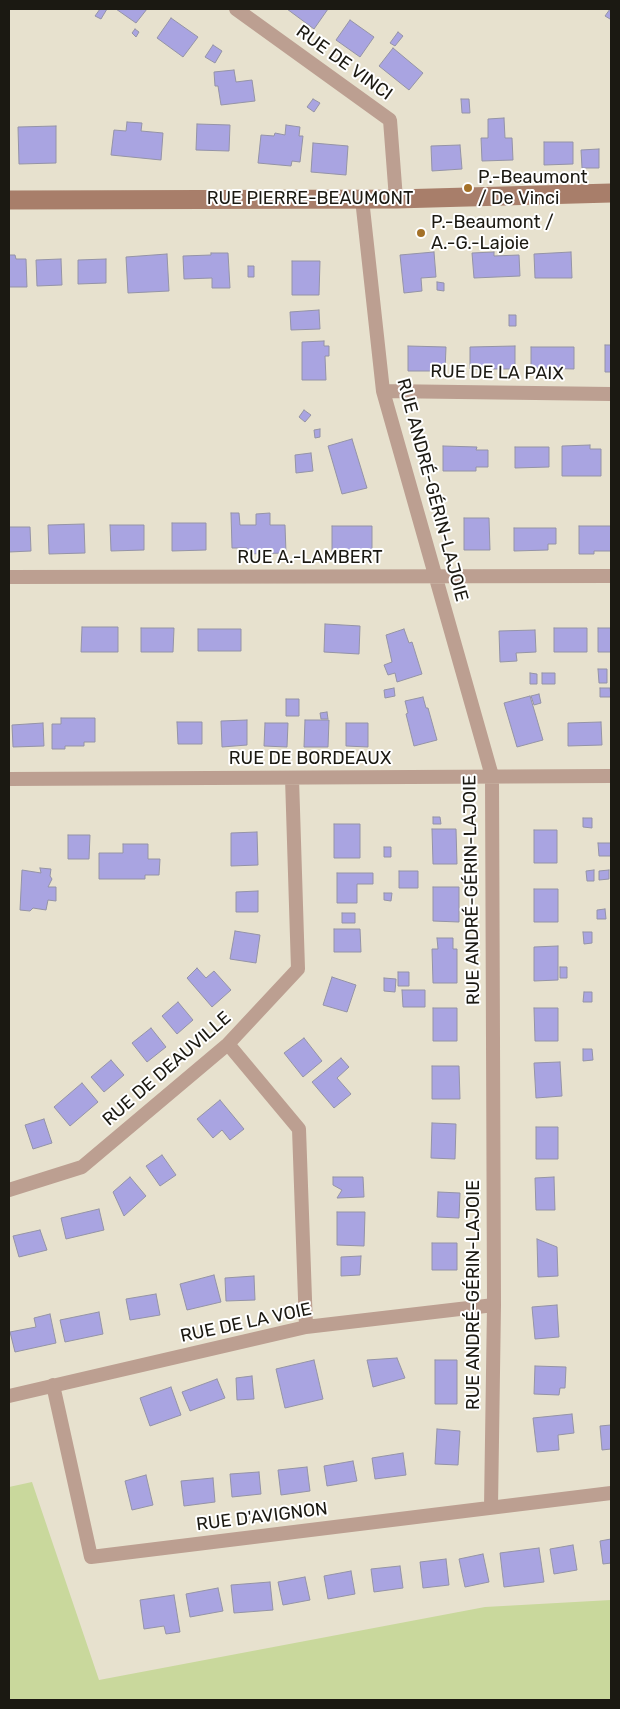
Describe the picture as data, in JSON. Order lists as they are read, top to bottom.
{
  "streets": {
    "main road": ["RUE PIERRE-BEAUMONT"],
    "street": [
      "RUE DE VINCI",
      "RUE DE LA PAIX",
      "RUE ANDRÉ-GÉRIN-LAJOIE",
      "RUE A.-LAMBERT",
      "RUE DE BORDEAUX",
      "RUE DE DEAUVILLE",
      "RUE DE LA VOIE",
      "RUE D'AVIGNON"
    ]
  },
  "crossings": [
    ["RUE DE VINCI", "RUE PIERRE-BEAUMONT"],
    ["RUE PIERRE-BEAUMONT", "RUE ANDRÉ-GÉRIN-LAJOIE"],
    ["RUE DE LA PAIX", "RUE ANDRÉ-GÉRIN-LAJOIE"],
    ["RUE ANDRÉ-GÉRIN-LAJOIE", "RUE A.-LAMBERT"],
    ["RUE ANDRÉ-GÉRIN-LAJOIE", "RUE DE BORDEAUX"],
    ["RUE ANDRÉ-GÉRIN-LAJOIE", "RUE DE LA VOIE"],
    ["RUE ANDRÉ-GÉRIN-LAJOIE", "RUE D'AVIGNON"],
    ["RUE DE BORDEAUX", "RUE DE DEAUVILLE"],
    ["RUE DE LA VOIE", "RUE D'AVIGNON"]
  ],
  "places": ["P.-Beaumont / De Vinci", "P.-Beaumont / A.-G.-Lajoie"]
}
